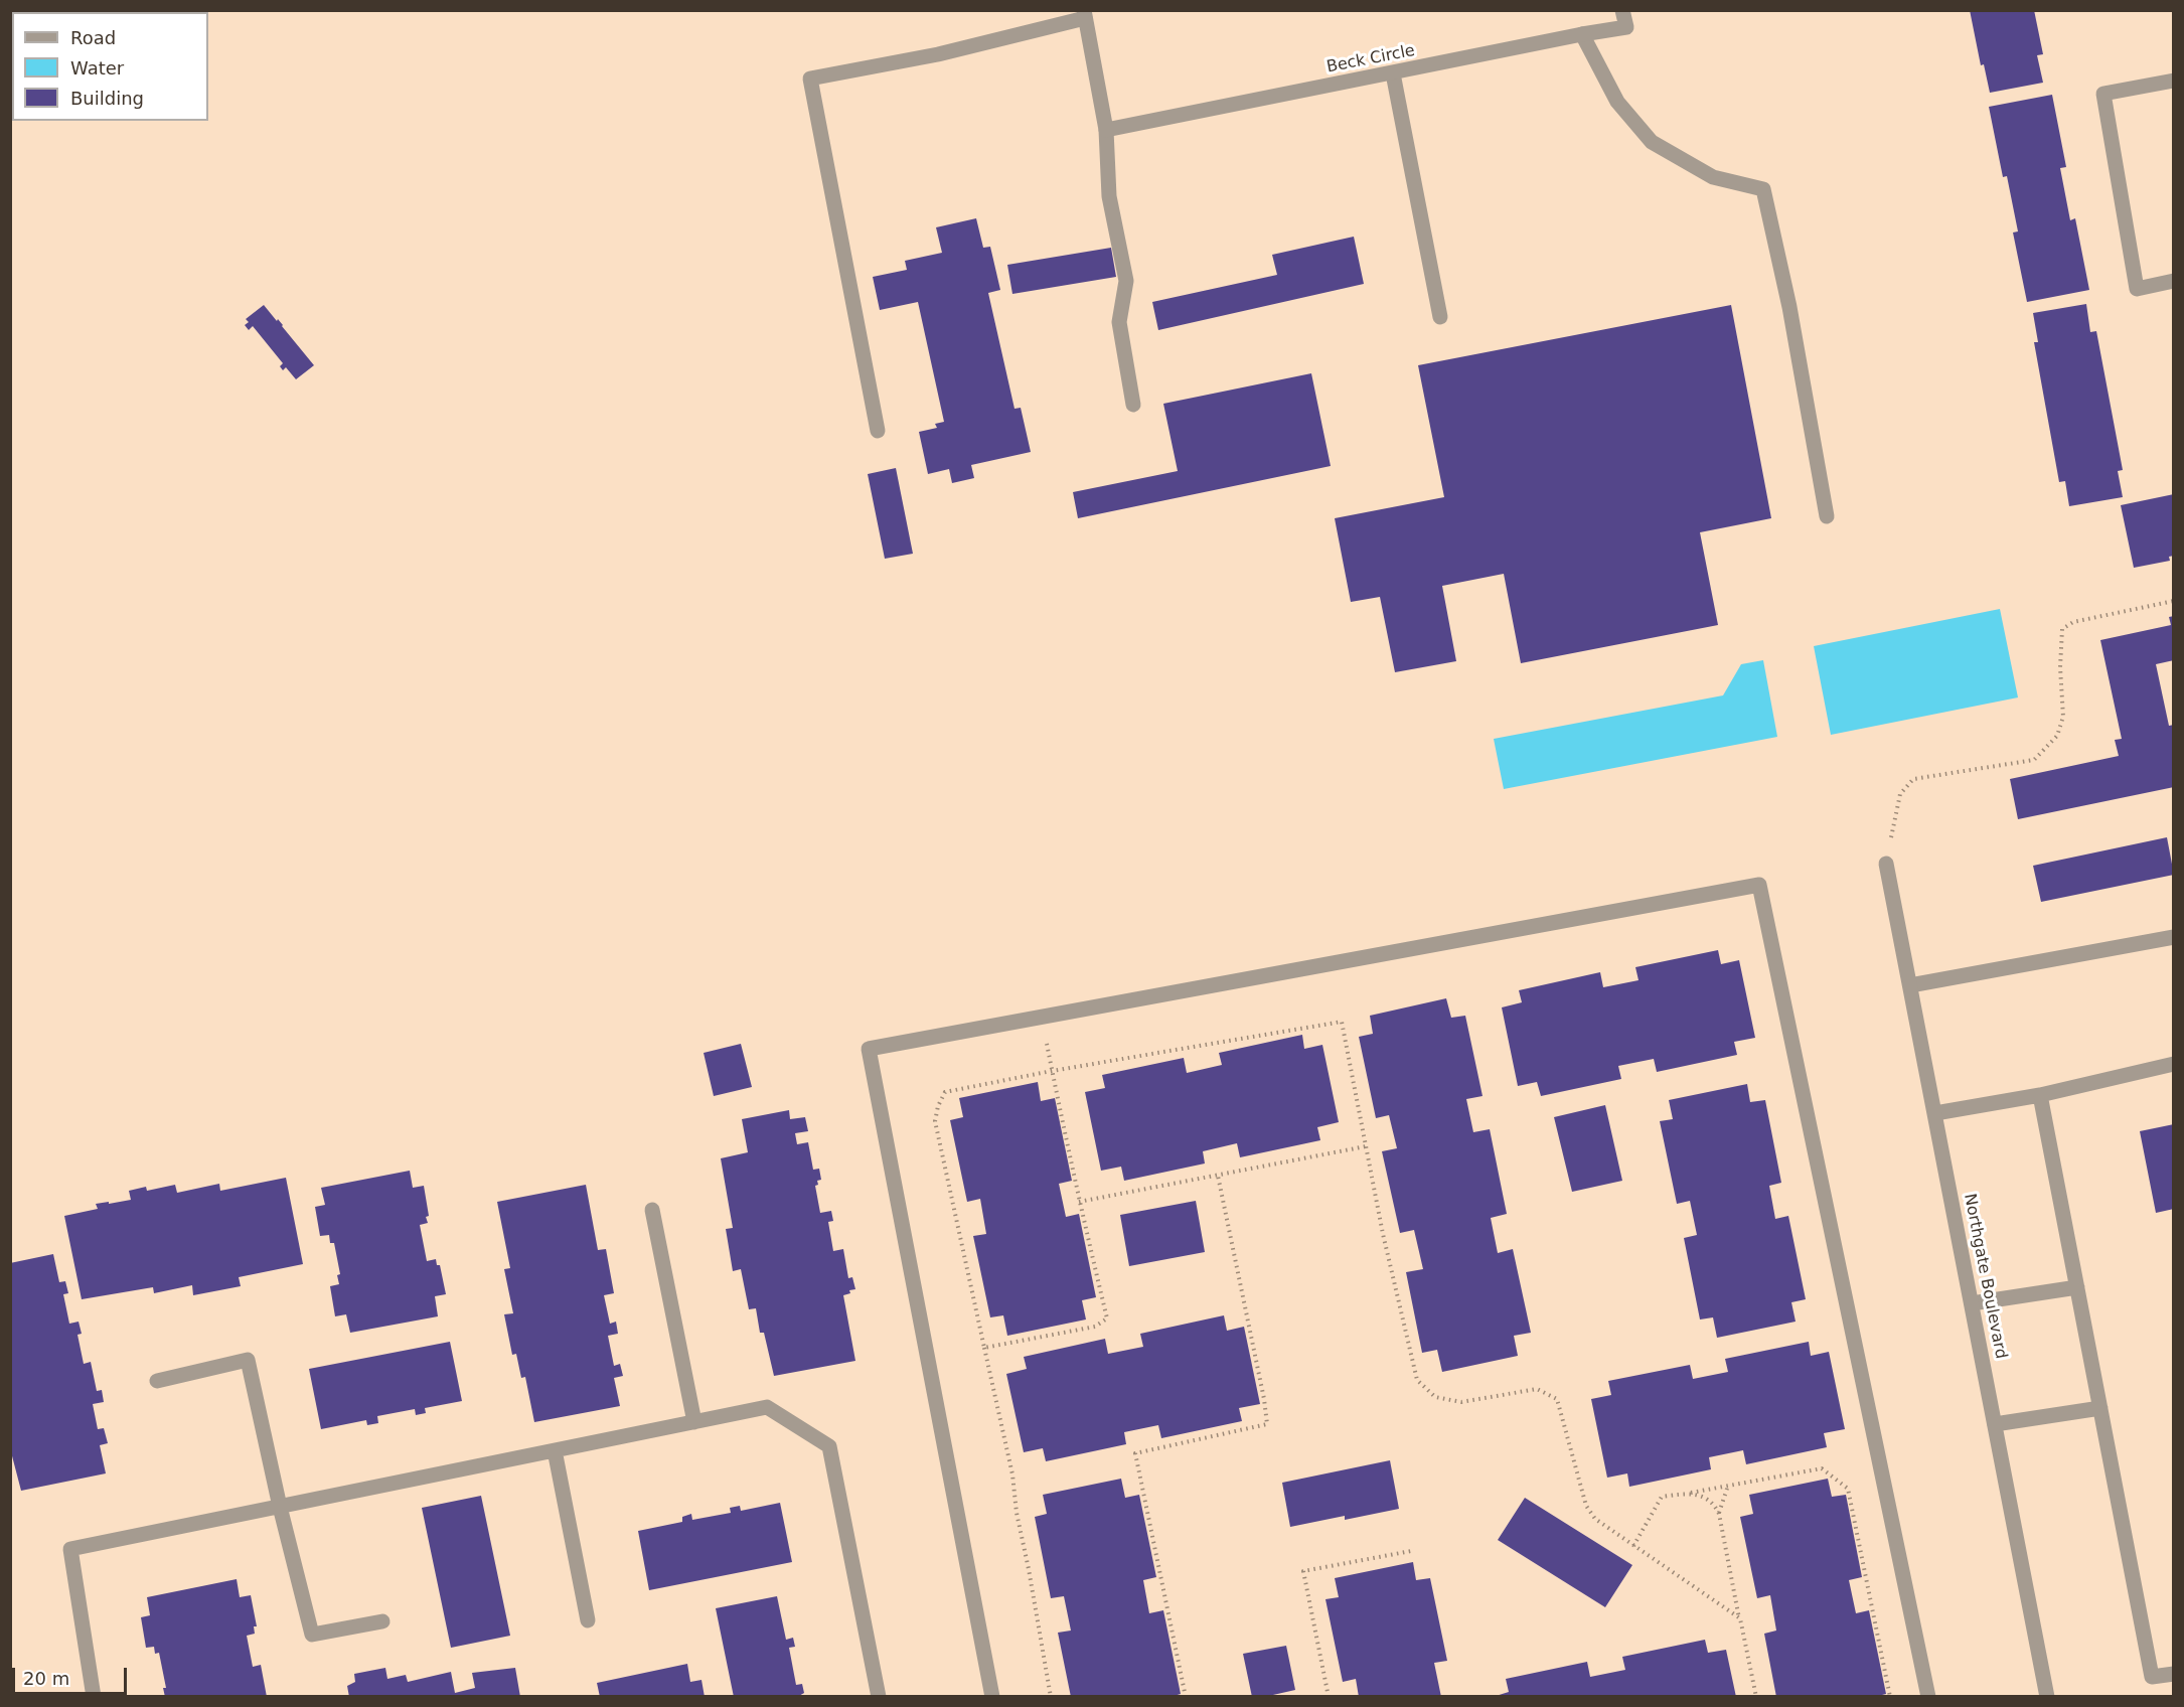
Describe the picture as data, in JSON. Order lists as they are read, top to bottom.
{
  "streets": {
    "street": ["Beck Circle", "Northgate Boulevard"]
  },
  "legend": ["Road", "Water", "Building"],
  "scale_bar": "20 m"
}
